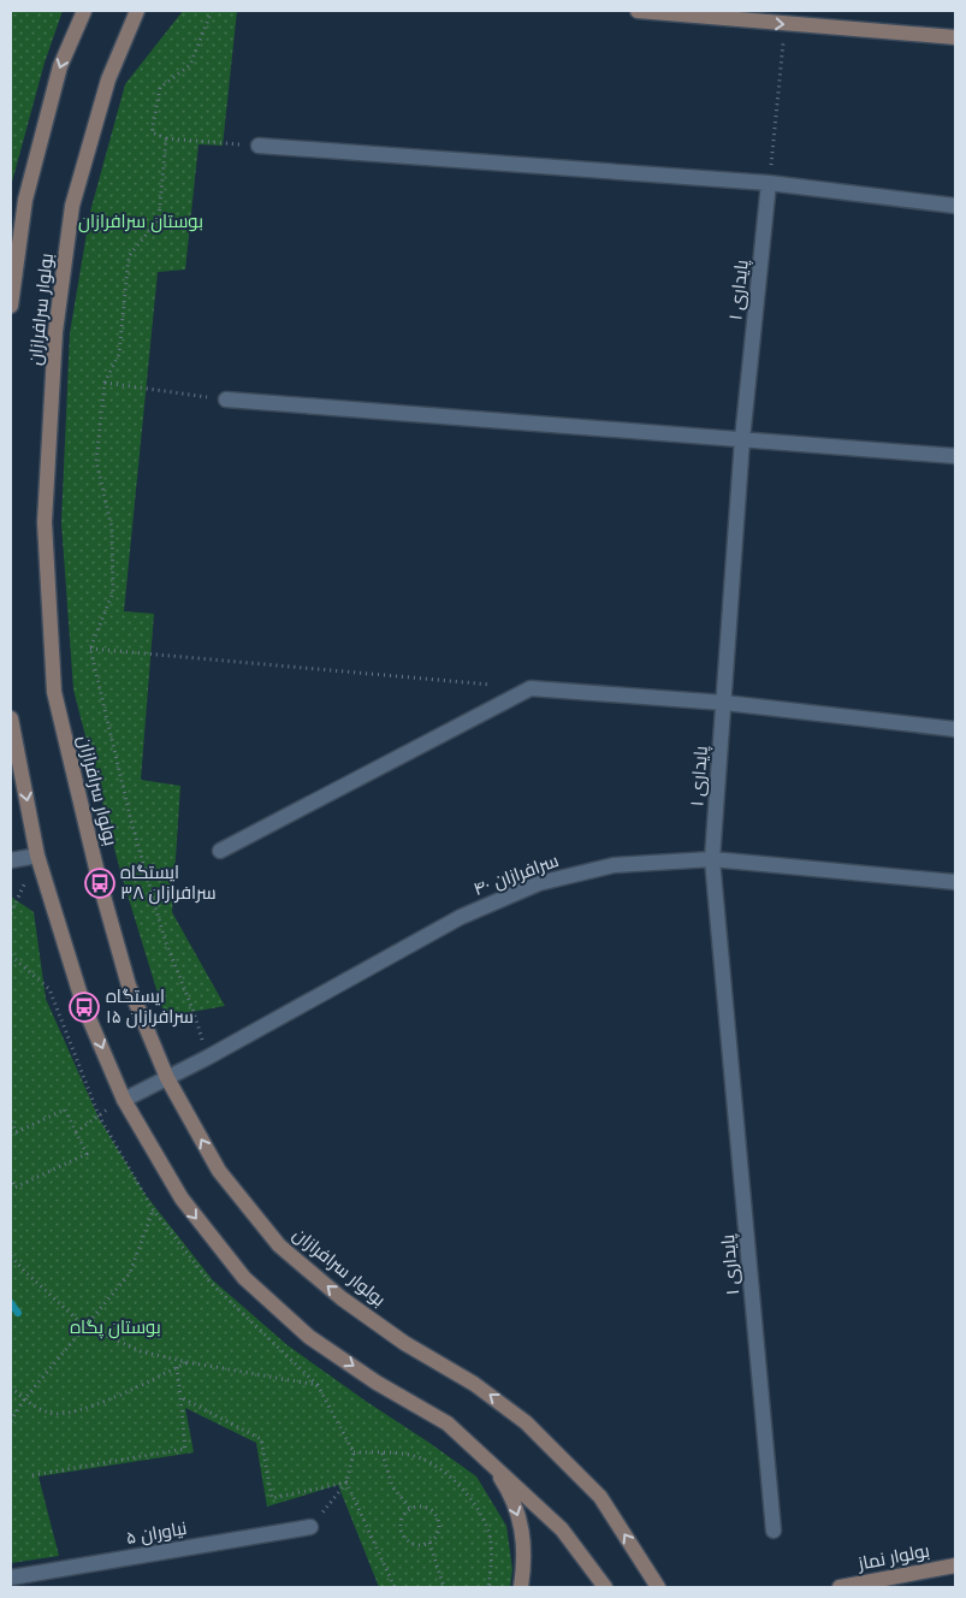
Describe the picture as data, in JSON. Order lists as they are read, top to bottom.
{
  "streets": {
    "main road": ["بولوار سرافرازان", "بولوار نماز"],
    "street": ["پایداری ۱", "سرافرازان ۴۰", "نیاوران ۵"]
  },
  "crossings": [
    ["پایداری ۱", "سرافرازان ۴۰"],
    ["بولوار سرافرازان", "سرافرازان ۴۰"]
  ],
  "parks": ["بوستان سرافرازان", "بوستان پگاه"],
  "places": {
    "bus stop": ["ایستگاه سرافرازان ۳۸", "ایستگاه سرافرازان ۱۵"]
  }
}
